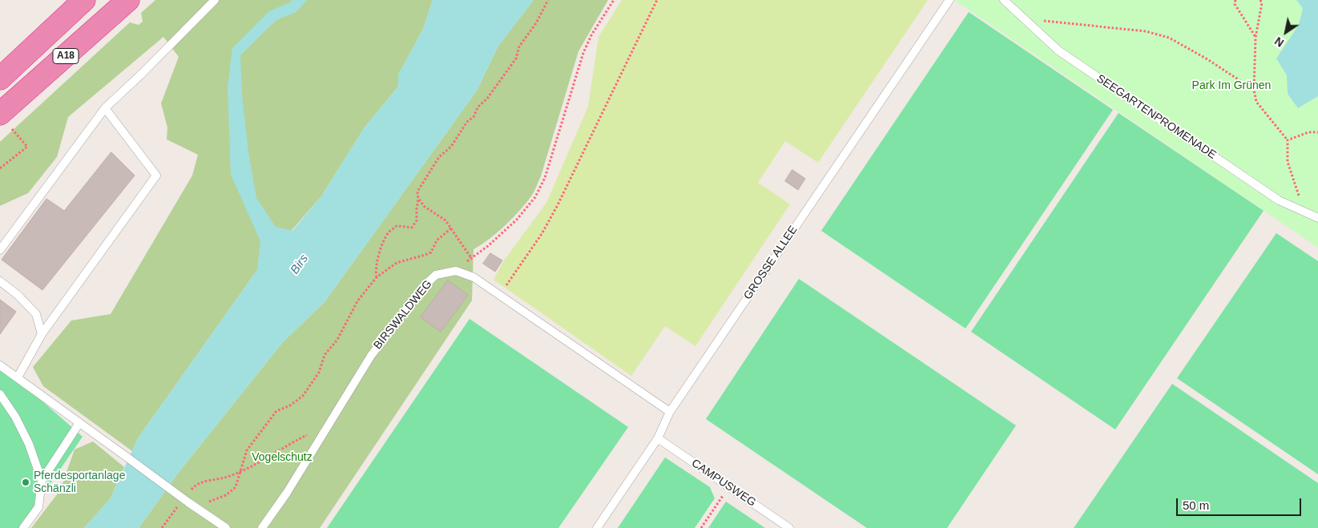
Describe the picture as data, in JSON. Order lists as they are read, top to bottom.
{
  "streets": {
    "highway": ["A18"],
    "lane": [
      "SEEGARTENPROMENADE",
      "GROSSE ALLEE",
      "BIRSWALDWEG",
      "CAMPUSWEG"
    ]
  },
  "crossings": [
    ["GROSSE ALLEE", "CAMPUSWEG"]
  ],
  "water": ["Birs"],
  "parks": ["Park Im Grünen", "Vogelschutz"],
  "places": ["Pferdesportanlage Schänzli"],
  "scale_bar": "50 m",
  "north": "bottom left"
}
